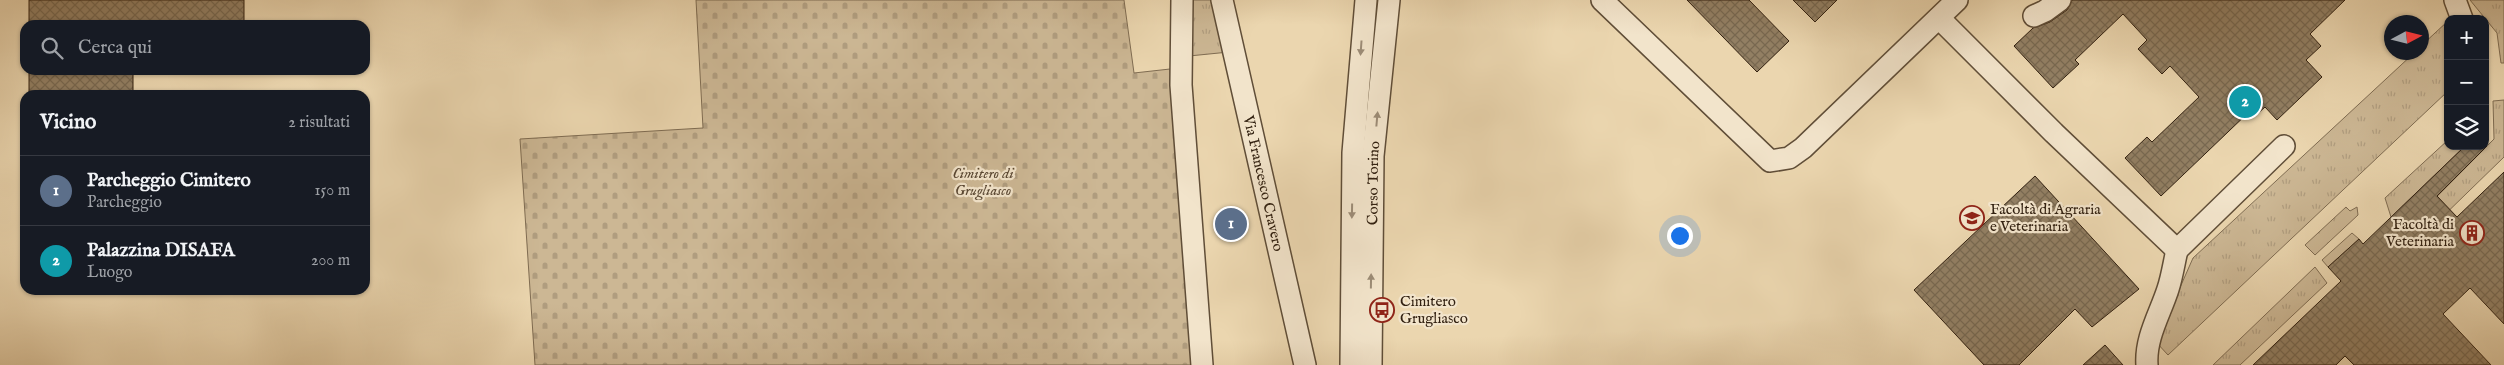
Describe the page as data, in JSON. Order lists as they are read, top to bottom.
{
  "streets": {
    "street": ["Corso Torino", "Via Francesco Cravero"]
  },
  "parks": ["Cimitero di Grugliasco"],
  "places": {
    "school or university": ["Facoltà di Agraria e Veterinaria"],
    "building": ["Facoltà di Veterinaria"],
    "bus stop": ["Cimitero Grugliasco"]
  },
  "north": "right",
  "page": {
    "map_buttons": ["+", "−"],
    "search": "Cerca qui",
    "pins": ["2", "1"],
    "heading": ["Vicino", "2 risultati"],
    "list": [
      {
        "mark": "1",
        "name": "Parcheggio Cimitero",
        "note": "Parcheggio",
        "value": "150 m"
      },
      {
        "mark": "2",
        "name": "Palazzina DISAFA",
        "note": "Luogo",
        "value": "200 m"
      }
    ]
  }
}
